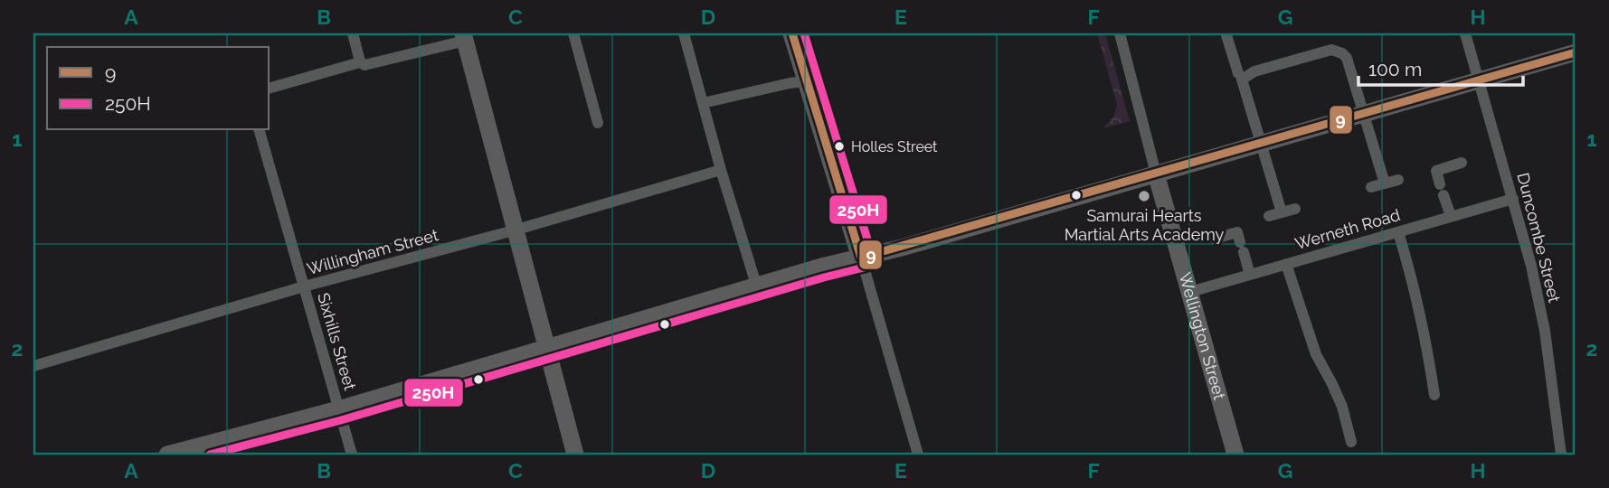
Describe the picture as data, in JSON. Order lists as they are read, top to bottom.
{
  "streets": {
    "main road": ["Wellington Street"],
    "street": [
      "Werneth Road",
      "Duncombe Street",
      "Willingham Street",
      "Sixhills Street"
    ]
  },
  "crossings": [
    ["Werneth Road", "Duncombe Street"],
    ["Werneth Road", "Wellington Street"],
    ["Willingham Street", "Sixhills Street"]
  ],
  "places": ["Holles Street", "Samurai Hearts Martial Arts Academy"],
  "lines": ["transit line 9", "transit line 250H"],
  "legend": ["9", "250H"],
  "scale_bar": "100 m",
  "grid": {
    "columns": [
      "A",
      "B",
      "C",
      "D",
      "E",
      "F",
      "G",
      "H"
    ],
    "rows": ["1", "2"]
  }
}
